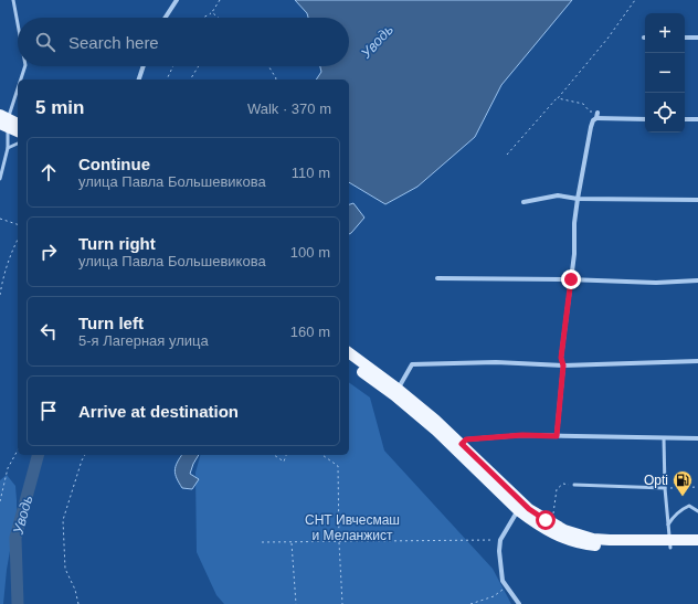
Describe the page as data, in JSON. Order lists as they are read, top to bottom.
{
  "water": ["Уводь"],
  "parks": ["СНТ Ивчесмаш и Меланжист"],
  "places": {
    "fuel station": ["Opti"]
  },
  "page": {
    "map_buttons": ["+", "−"],
    "search": "Search here",
    "heading": ["5 min", "Walk · 370 m"],
    "list": [
      ["Continue", "улица Павла Большевикова", "110 m"],
      ["Turn right", "улица Павла Большевикова", "100 m"],
      ["Turn left", "5-я Лагерная улица", "160 m"],
      "Arrive at destination"
    ]
  }
}
